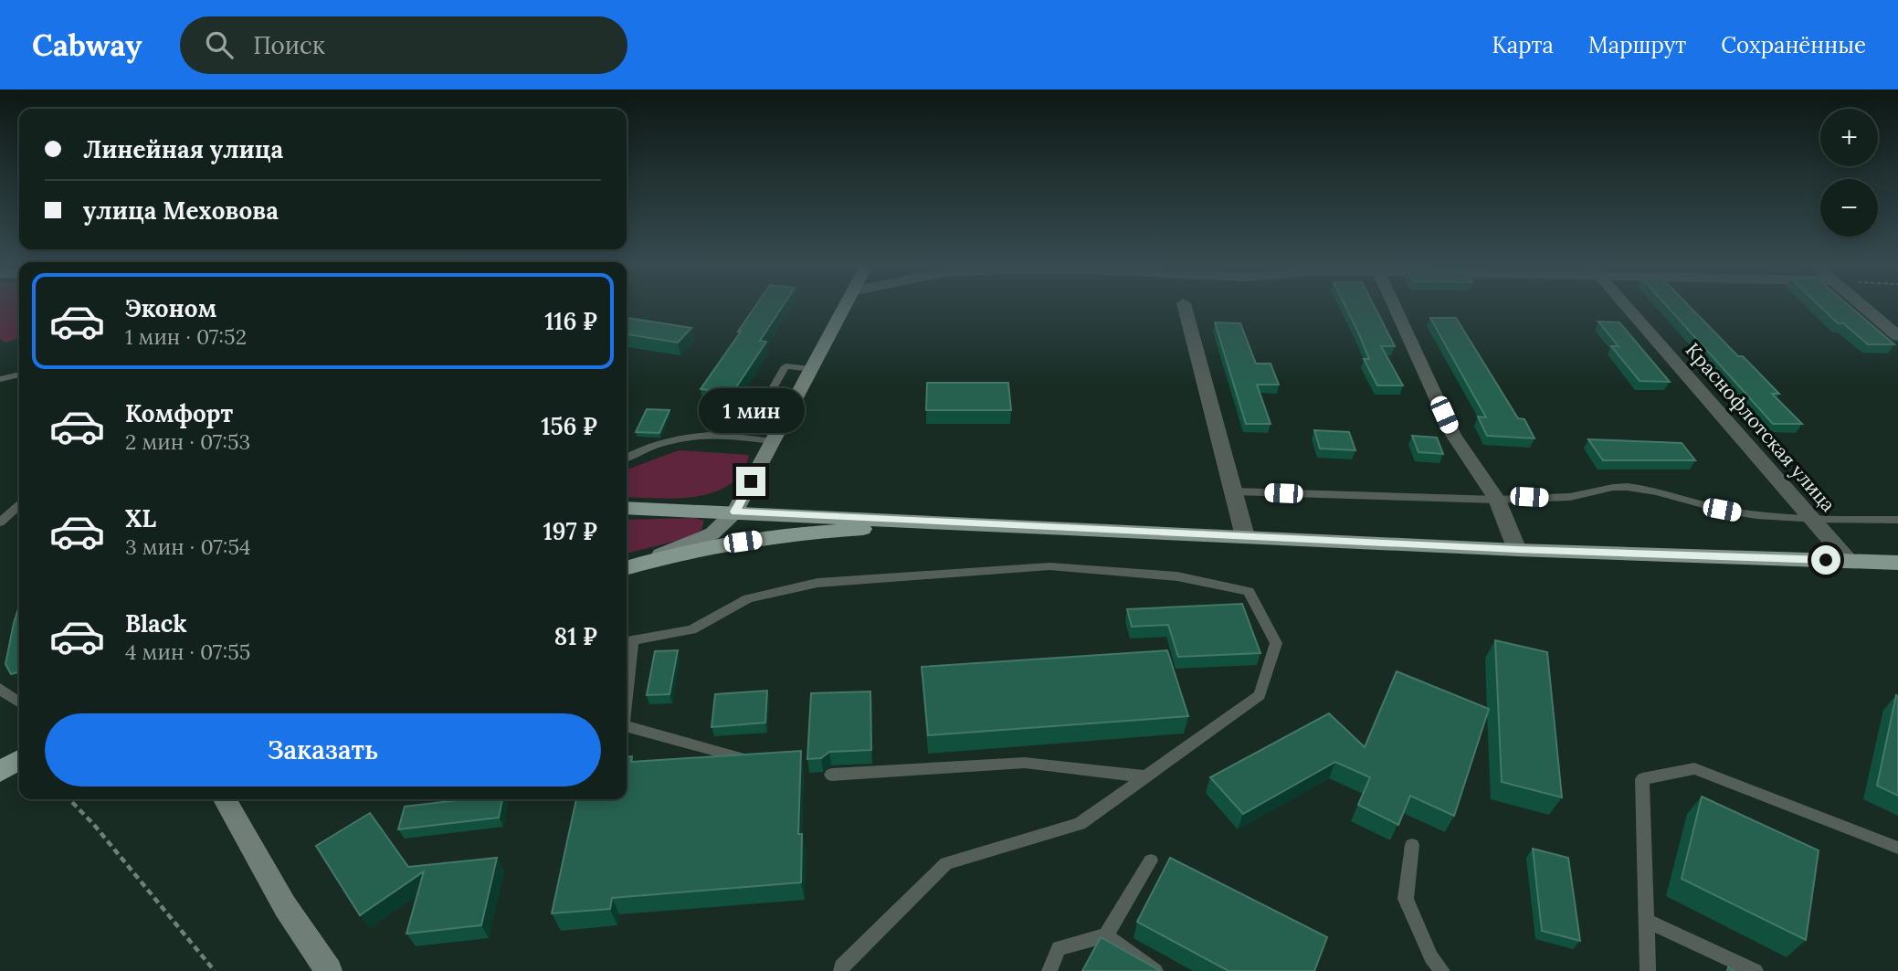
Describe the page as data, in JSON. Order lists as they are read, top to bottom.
{
  "streets": {
    "street": ["Краснофлотская улица"]
  },
  "page": {
    "header": "Cabway",
    "search": "Поиск",
    "nav": ["Карта", "Маршрут", "Сохранённые"],
    "map_buttons": ["+", "−"],
    "banner": ["Линейная улица", "улица Меховова"],
    "list": [
      {
        "name": "Эконом",
        "note": "1 мин · 07:52",
        "value": "116 ₽"
      },
      {
        "name": "Комфорт",
        "note": "2 мин · 07:53",
        "value": "156 ₽"
      },
      {
        "name": "XL",
        "note": "3 мин · 07:54",
        "value": "197 ₽"
      },
      {
        "name": "Black",
        "note": "4 мин · 07:55",
        "value": "81 ₽"
      }
    ],
    "bubble": "1 мин",
    "buttons": "Заказать"
  }
}
